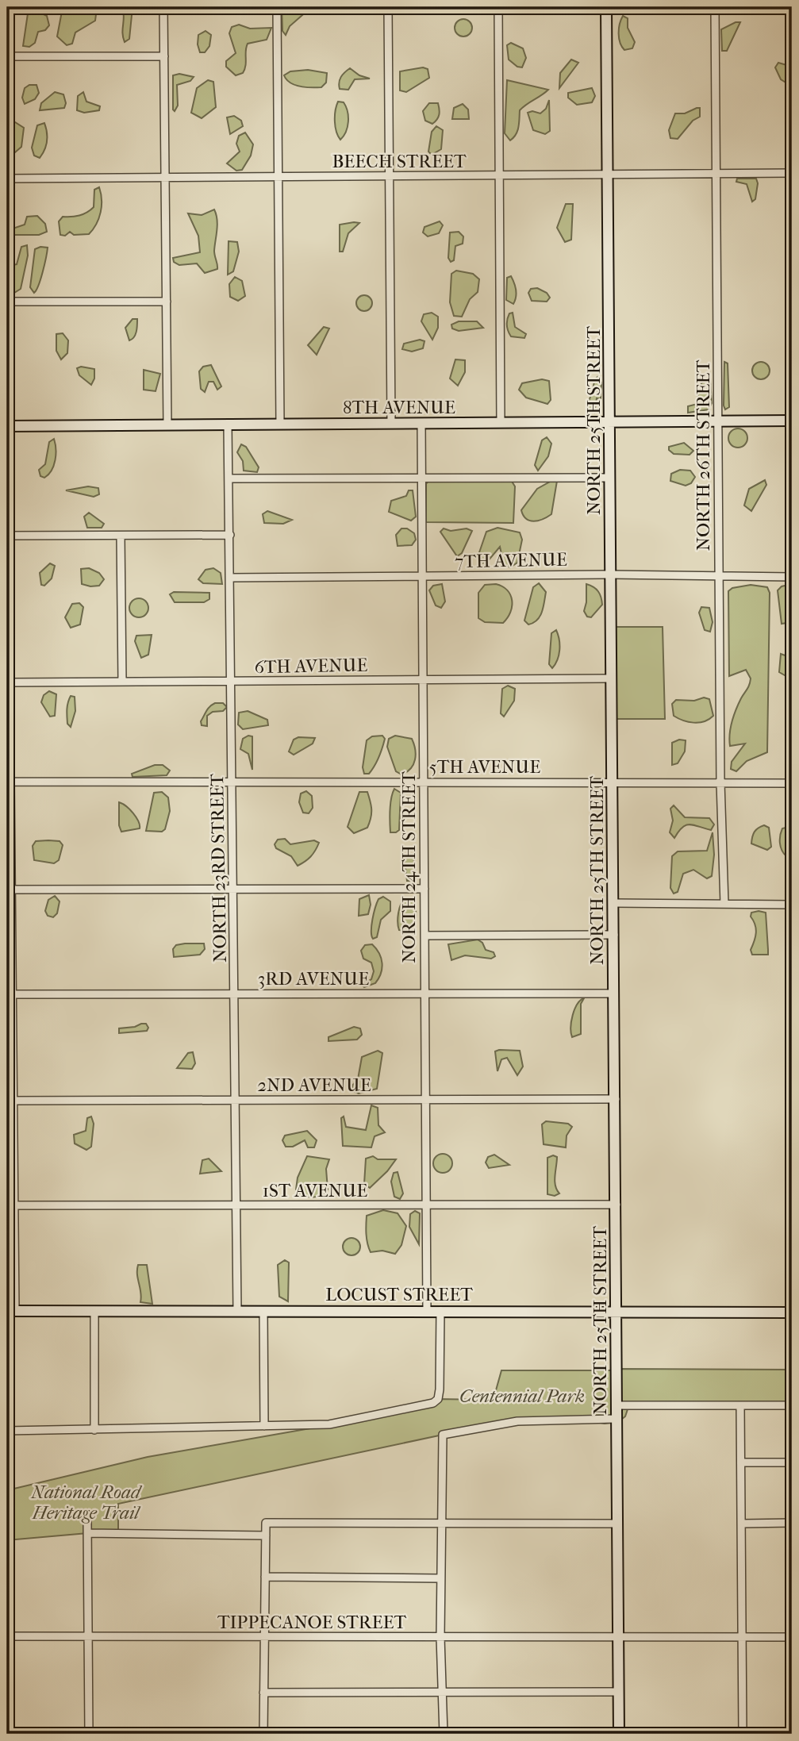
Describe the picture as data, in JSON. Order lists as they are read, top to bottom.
{
  "streets": {
    "street": [
      "BEECH STREET",
      "8TH AVENUE",
      "NORTH 25TH STREET",
      "NORTH 26TH STREET",
      "7TH AVENUE",
      "6TH AVENUE",
      "5TH AVENUE",
      "NORTH 24TH STREET",
      "NORTH 23RD STREET",
      "3RD AVENUE",
      "2ND AVENUE",
      "1ST AVENUE",
      "LOCUST STREET",
      "TIPPECANOE STREET"
    ]
  },
  "crossings": [
    ["BEECH STREET", "NORTH 25TH STREET"],
    ["BEECH STREET", "NORTH 26TH STREET"],
    ["8TH AVENUE", "NORTH 25TH STREET"],
    ["8TH AVENUE", "NORTH 26TH STREET"],
    ["8TH AVENUE", "NORTH 24TH STREET"],
    ["8TH AVENUE", "NORTH 23RD STREET"],
    ["NORTH 25TH STREET", "7TH AVENUE"],
    ["NORTH 25TH STREET", "6TH AVENUE"],
    ["NORTH 25TH STREET", "5TH AVENUE"],
    ["NORTH 25TH STREET", "3RD AVENUE"],
    ["NORTH 25TH STREET", "2ND AVENUE"],
    ["NORTH 25TH STREET", "1ST AVENUE"],
    ["NORTH 25TH STREET", "LOCUST STREET"],
    ["NORTH 25TH STREET", "TIPPECANOE STREET"],
    ["NORTH 26TH STREET", "7TH AVENUE"],
    ["NORTH 26TH STREET", "5TH AVENUE"],
    ["7TH AVENUE", "NORTH 24TH STREET"],
    ["7TH AVENUE", "NORTH 23RD STREET"],
    ["6TH AVENUE", "NORTH 24TH STREET"],
    ["6TH AVENUE", "NORTH 23RD STREET"],
    ["5TH AVENUE", "NORTH 24TH STREET"],
    ["5TH AVENUE", "NORTH 23RD STREET"],
    ["NORTH 24TH STREET", "3RD AVENUE"],
    ["NORTH 24TH STREET", "2ND AVENUE"],
    ["NORTH 24TH STREET", "1ST AVENUE"],
    ["NORTH 24TH STREET", "LOCUST STREET"],
    ["NORTH 23RD STREET", "3RD AVENUE"],
    ["NORTH 23RD STREET", "2ND AVENUE"],
    ["NORTH 23RD STREET", "1ST AVENUE"],
    ["NORTH 23RD STREET", "LOCUST STREET"]
  ],
  "parks": ["Centennial Park", "National Road Heritage Trail"]
}
